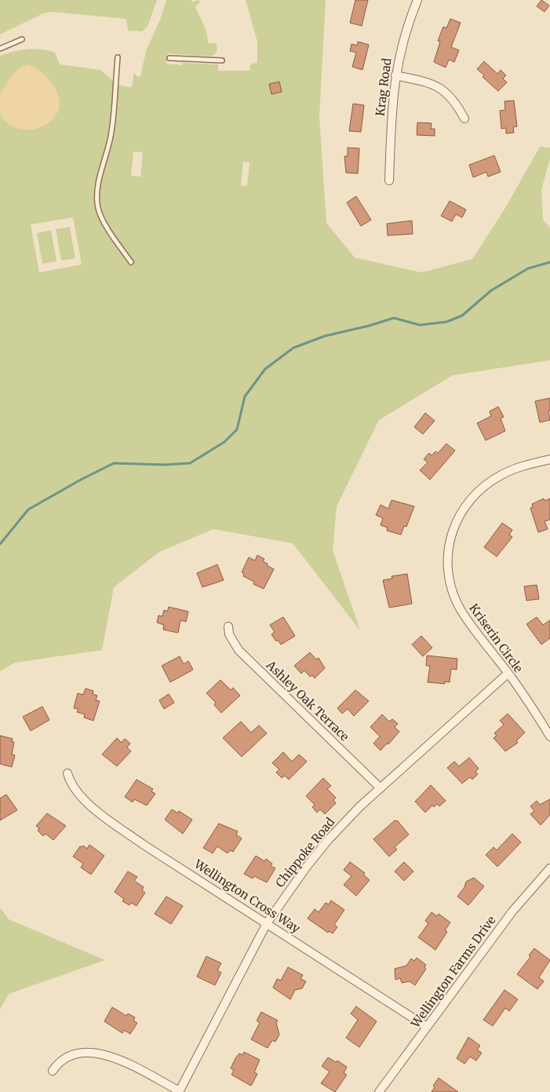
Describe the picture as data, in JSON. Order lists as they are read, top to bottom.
{
  "streets": {
    "street": [
      "Krag Road",
      "Kriserin Circle",
      "Ashley Oak Terrace",
      "Chippoke Road",
      "Wellington Cross Way",
      "Wellington Farms Drive"
    ]
  },
  "crossings": [
    ["Kriserin Circle", "Chippoke Road"],
    ["Ashley Oak Terrace", "Chippoke Road"],
    ["Chippoke Road", "Wellington Cross Way"],
    ["Wellington Cross Way", "Wellington Farms Drive"]
  ]
}
